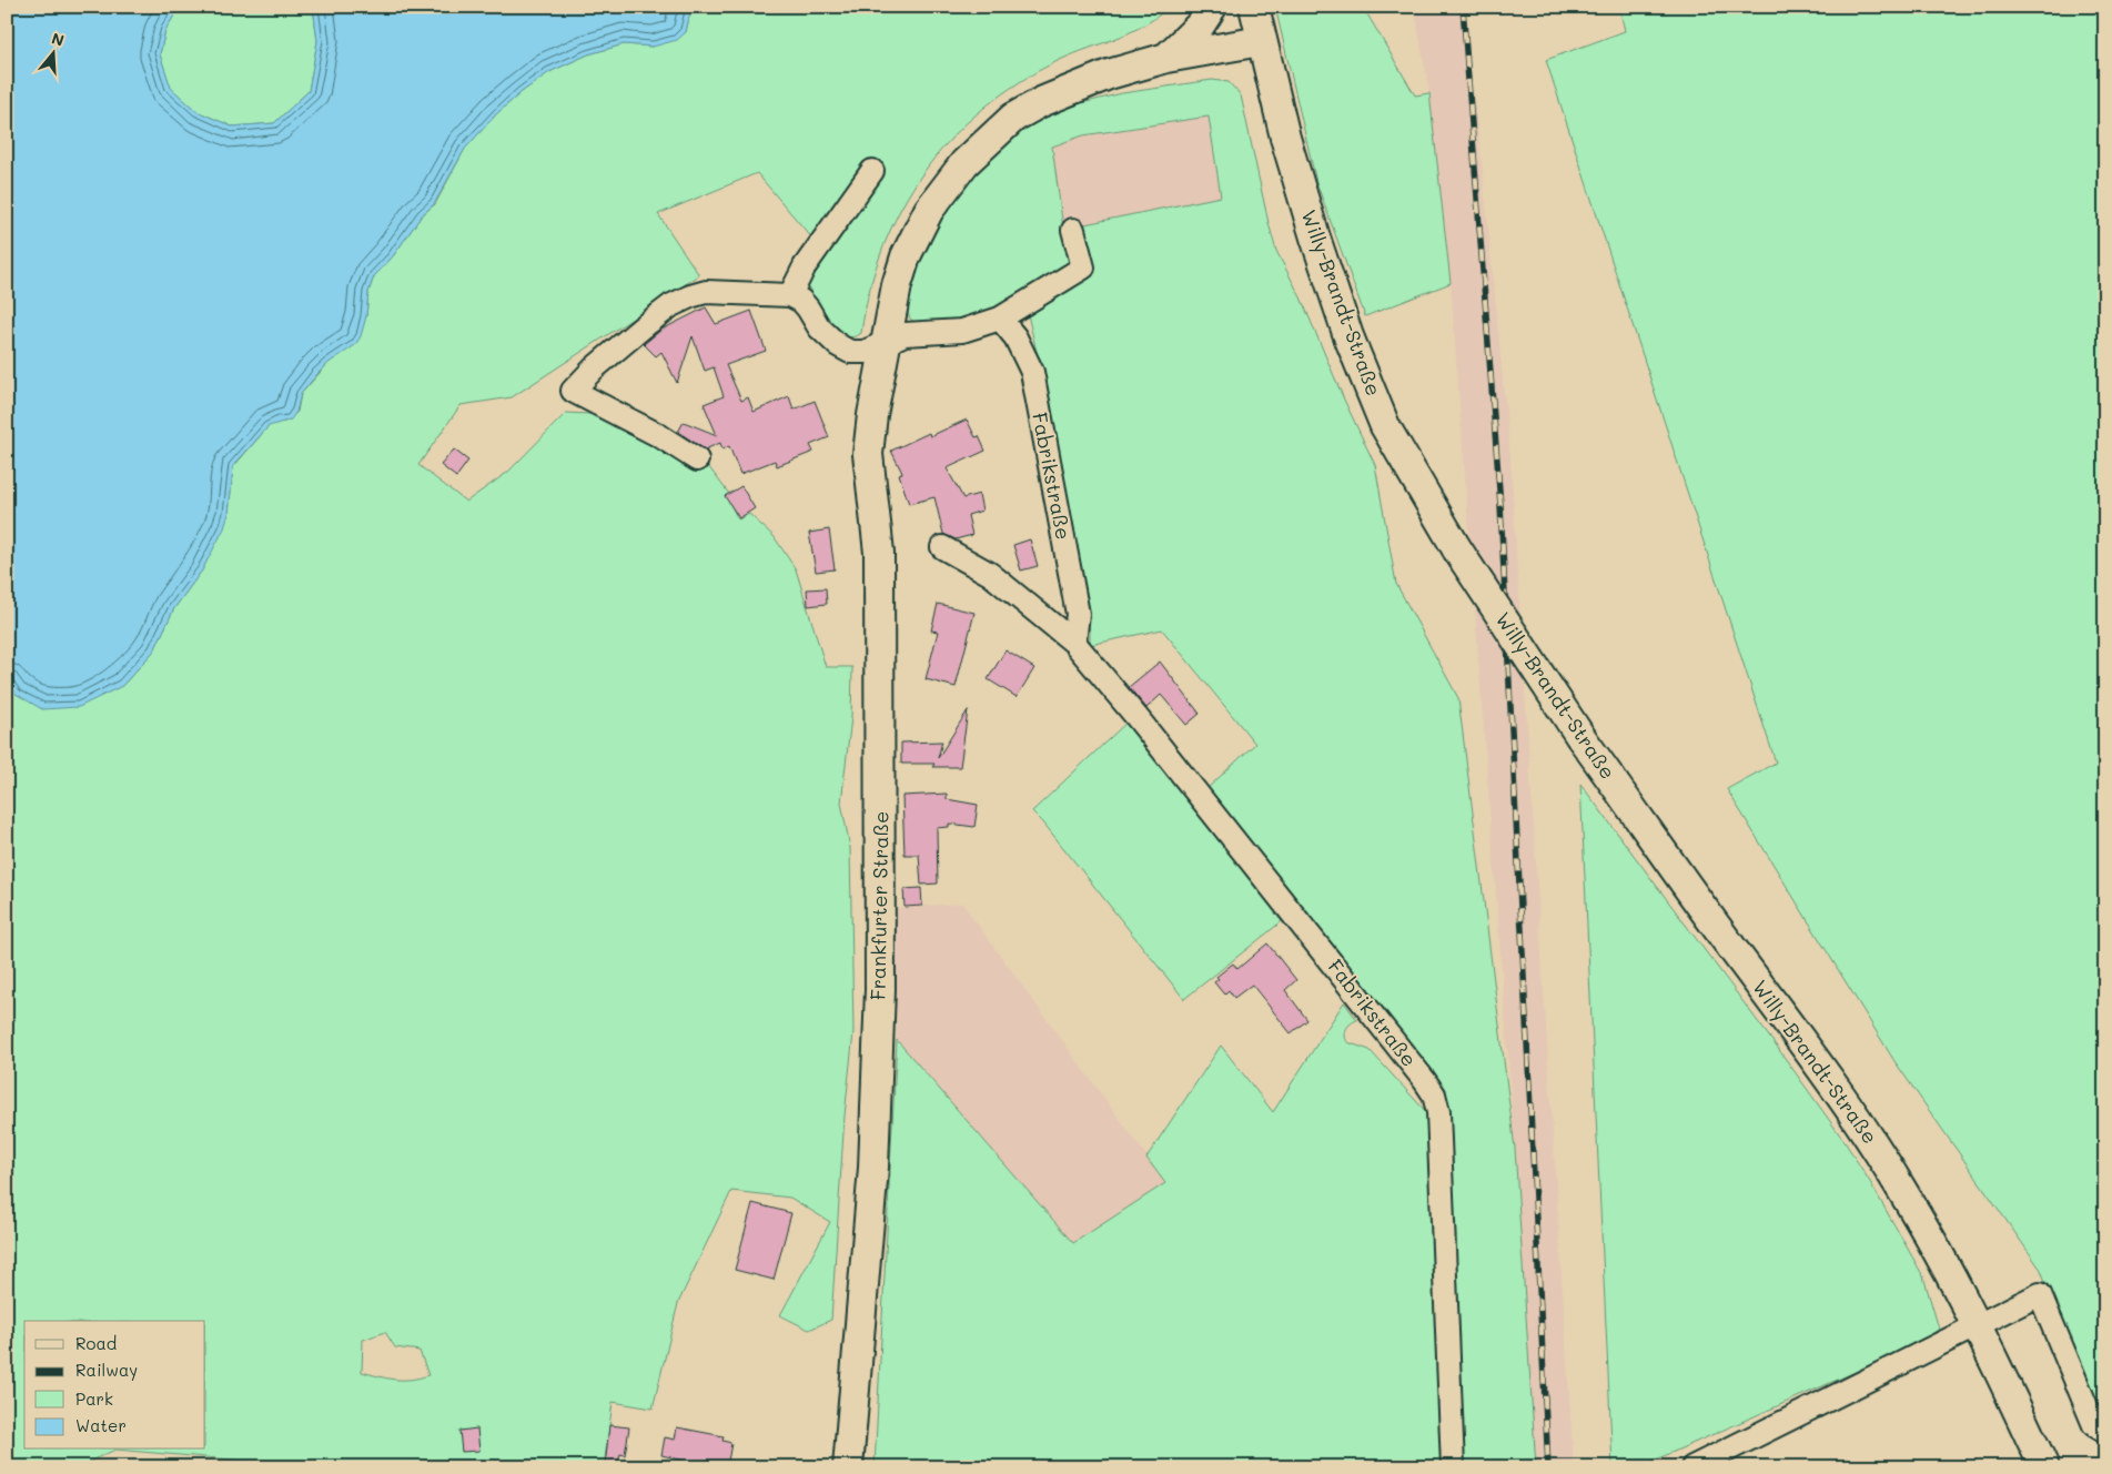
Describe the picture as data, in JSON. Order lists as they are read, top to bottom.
{
  "streets": {
    "main road": ["Willy-Brandt-Straße", "Frankfurter Straße"],
    "street": ["Fabrikstraße"]
  },
  "crossings": [
    ["Willy-Brandt-Straße", "Frankfurter Straße"]
  ],
  "legend": [
    "Road",
    "Railway",
    "Park",
    "Water"
  ],
  "north": "top"
}
